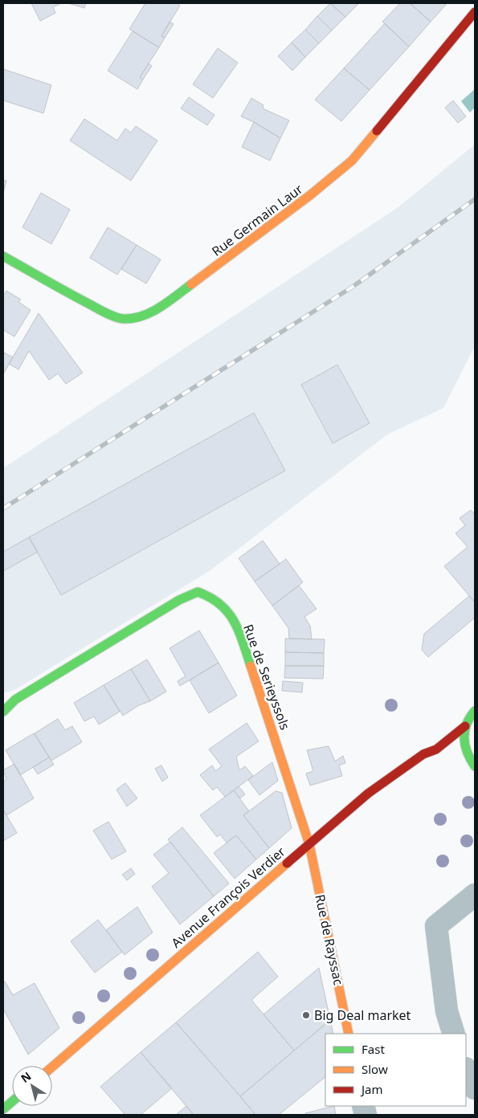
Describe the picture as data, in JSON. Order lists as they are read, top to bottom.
{
  "streets": {
    "street": [
      "Rue Germain Laur",
      "Rue de Serieyssols",
      "Avenue François Verdier",
      "Rue de Rayssac"
    ]
  },
  "crossings": [
    ["Rue de Serieyssols", "Avenue François Verdier"],
    ["Rue de Serieyssols", "Rue de Rayssac"],
    ["Avenue François Verdier", "Rue de Rayssac"]
  ],
  "places": ["Big Deal market"],
  "legend": ["Fast", "Slow", "Jam"],
  "north": "top left"
}
